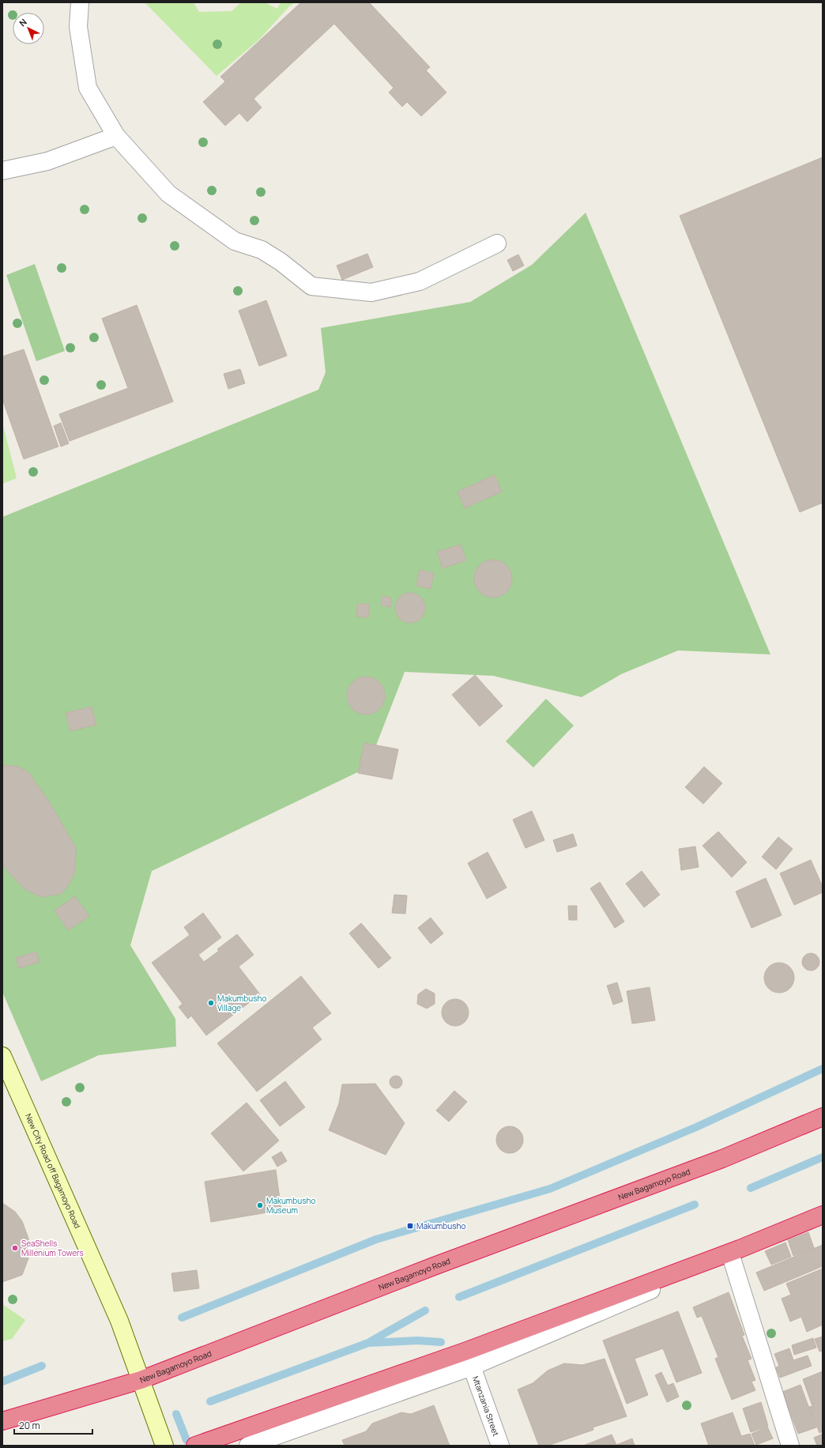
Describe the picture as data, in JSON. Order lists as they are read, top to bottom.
{
  "streets": {
    "highway": ["New Bagamoyo Road"],
    "street": ["New City Road off Bagamoyo Road", "Mtanzania Street"]
  },
  "crossings": [
    ["New City Road off Bagamoyo Road", "New Bagamoyo Road"]
  ],
  "places": {
    "other": ["Makumbusho Village", "Makumbusho Museum", "SeaShells Millenium Towers"],
    "transit": ["Makumbusho"]
  },
  "scale_bar": "20 m",
  "north": "top left"
}
